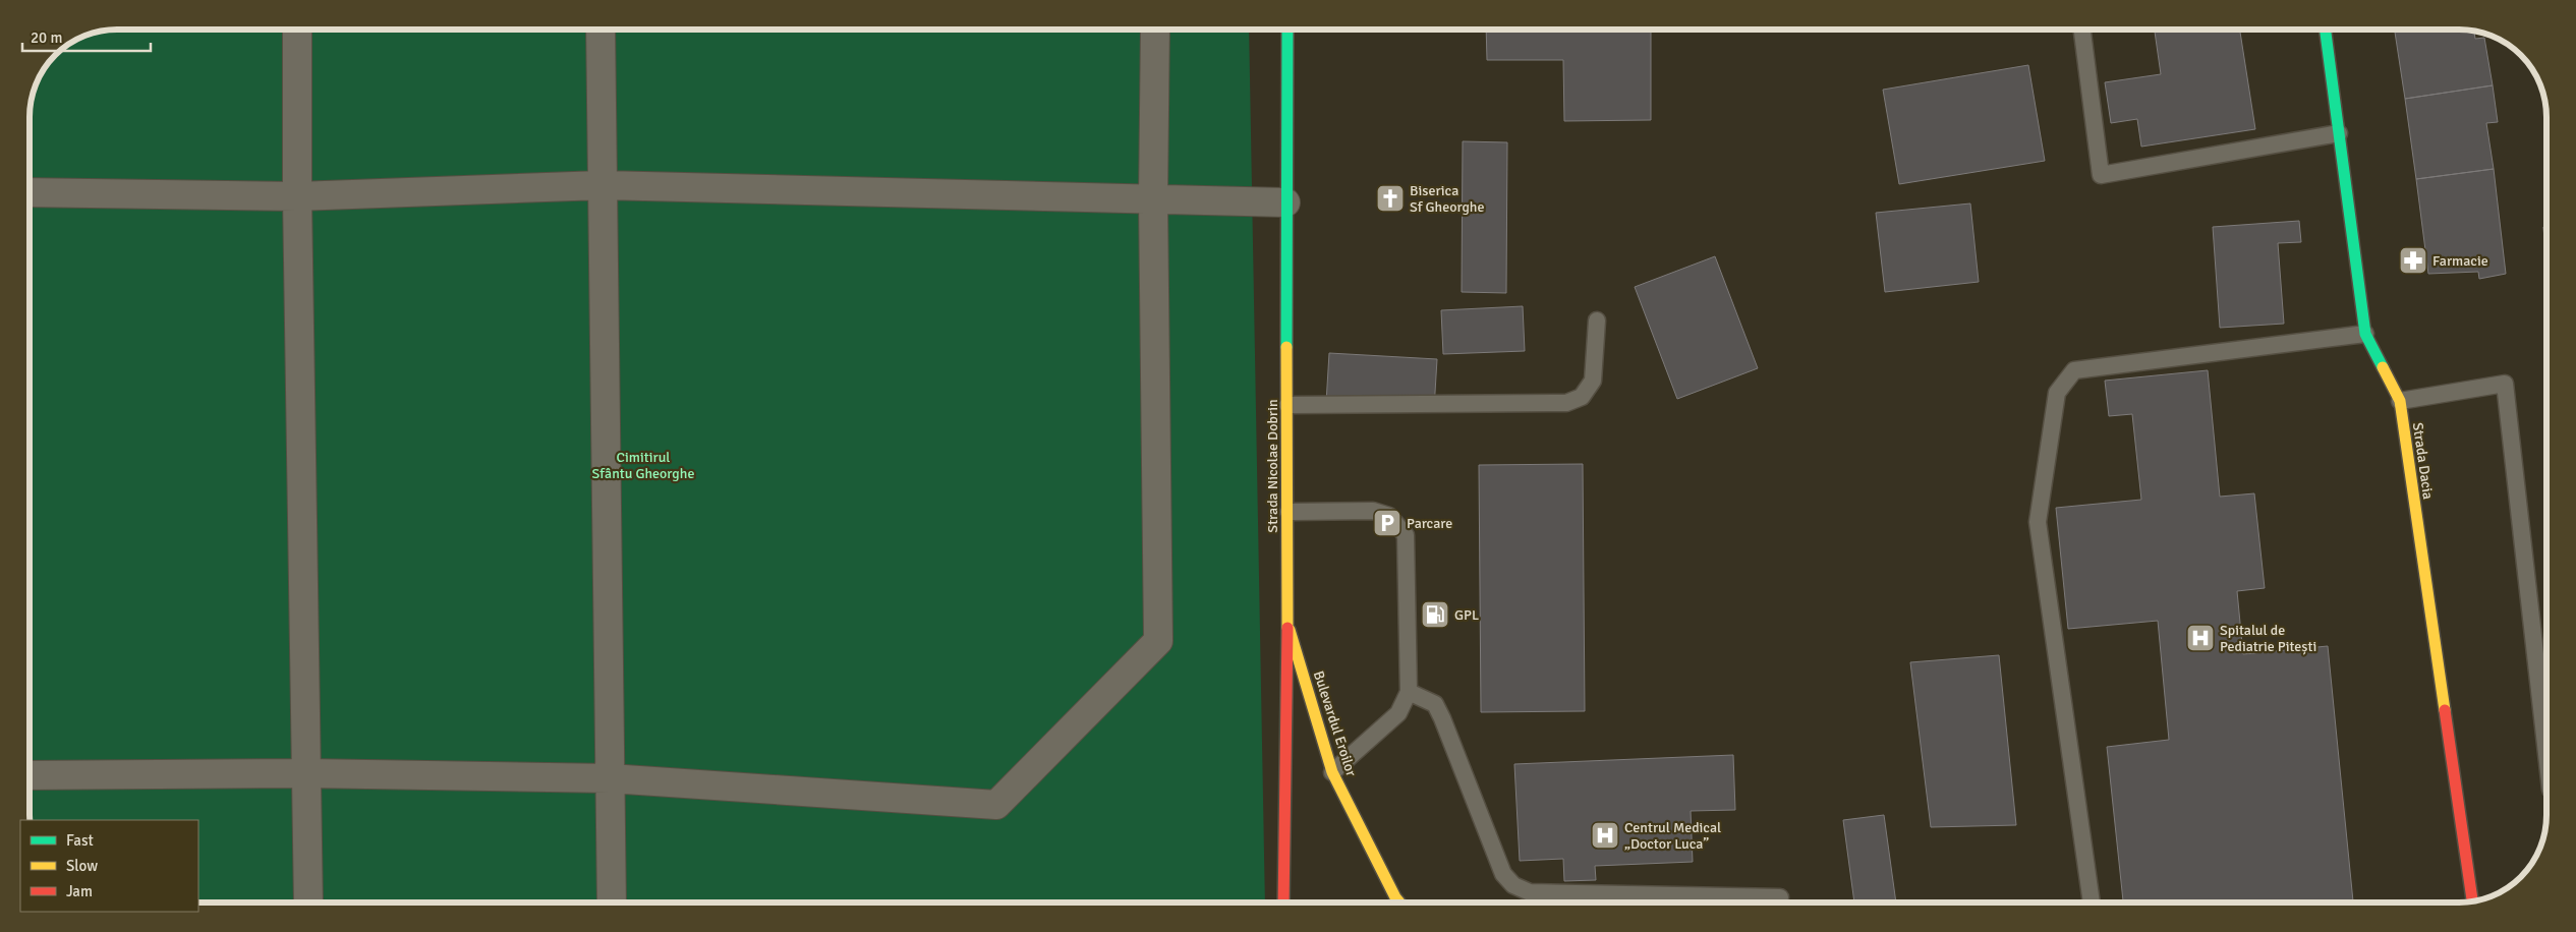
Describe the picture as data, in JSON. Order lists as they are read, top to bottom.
{
  "streets": {
    "street": ["Strada Dacia", "Strada Nicolae Dobrin", "Bulevardul Eroilor"]
  },
  "crossings": [
    ["Strada Nicolae Dobrin", "Bulevardul Eroilor"]
  ],
  "parks": ["Cimitirul Sfântu Gheorghe"],
  "places": {
    "church": ["Biserica Sf Gheorghe"],
    "pharmacy": ["Farmacie"],
    "parking": ["Parcare"],
    "fuel station": ["GPL"],
    "hospital": ["Spitalul de Pediatrie Pitești", "Centrul Medical „Doctor Luca”"]
  },
  "legend": ["Fast", "Slow", "Jam"],
  "scale_bar": "20 m"
}
